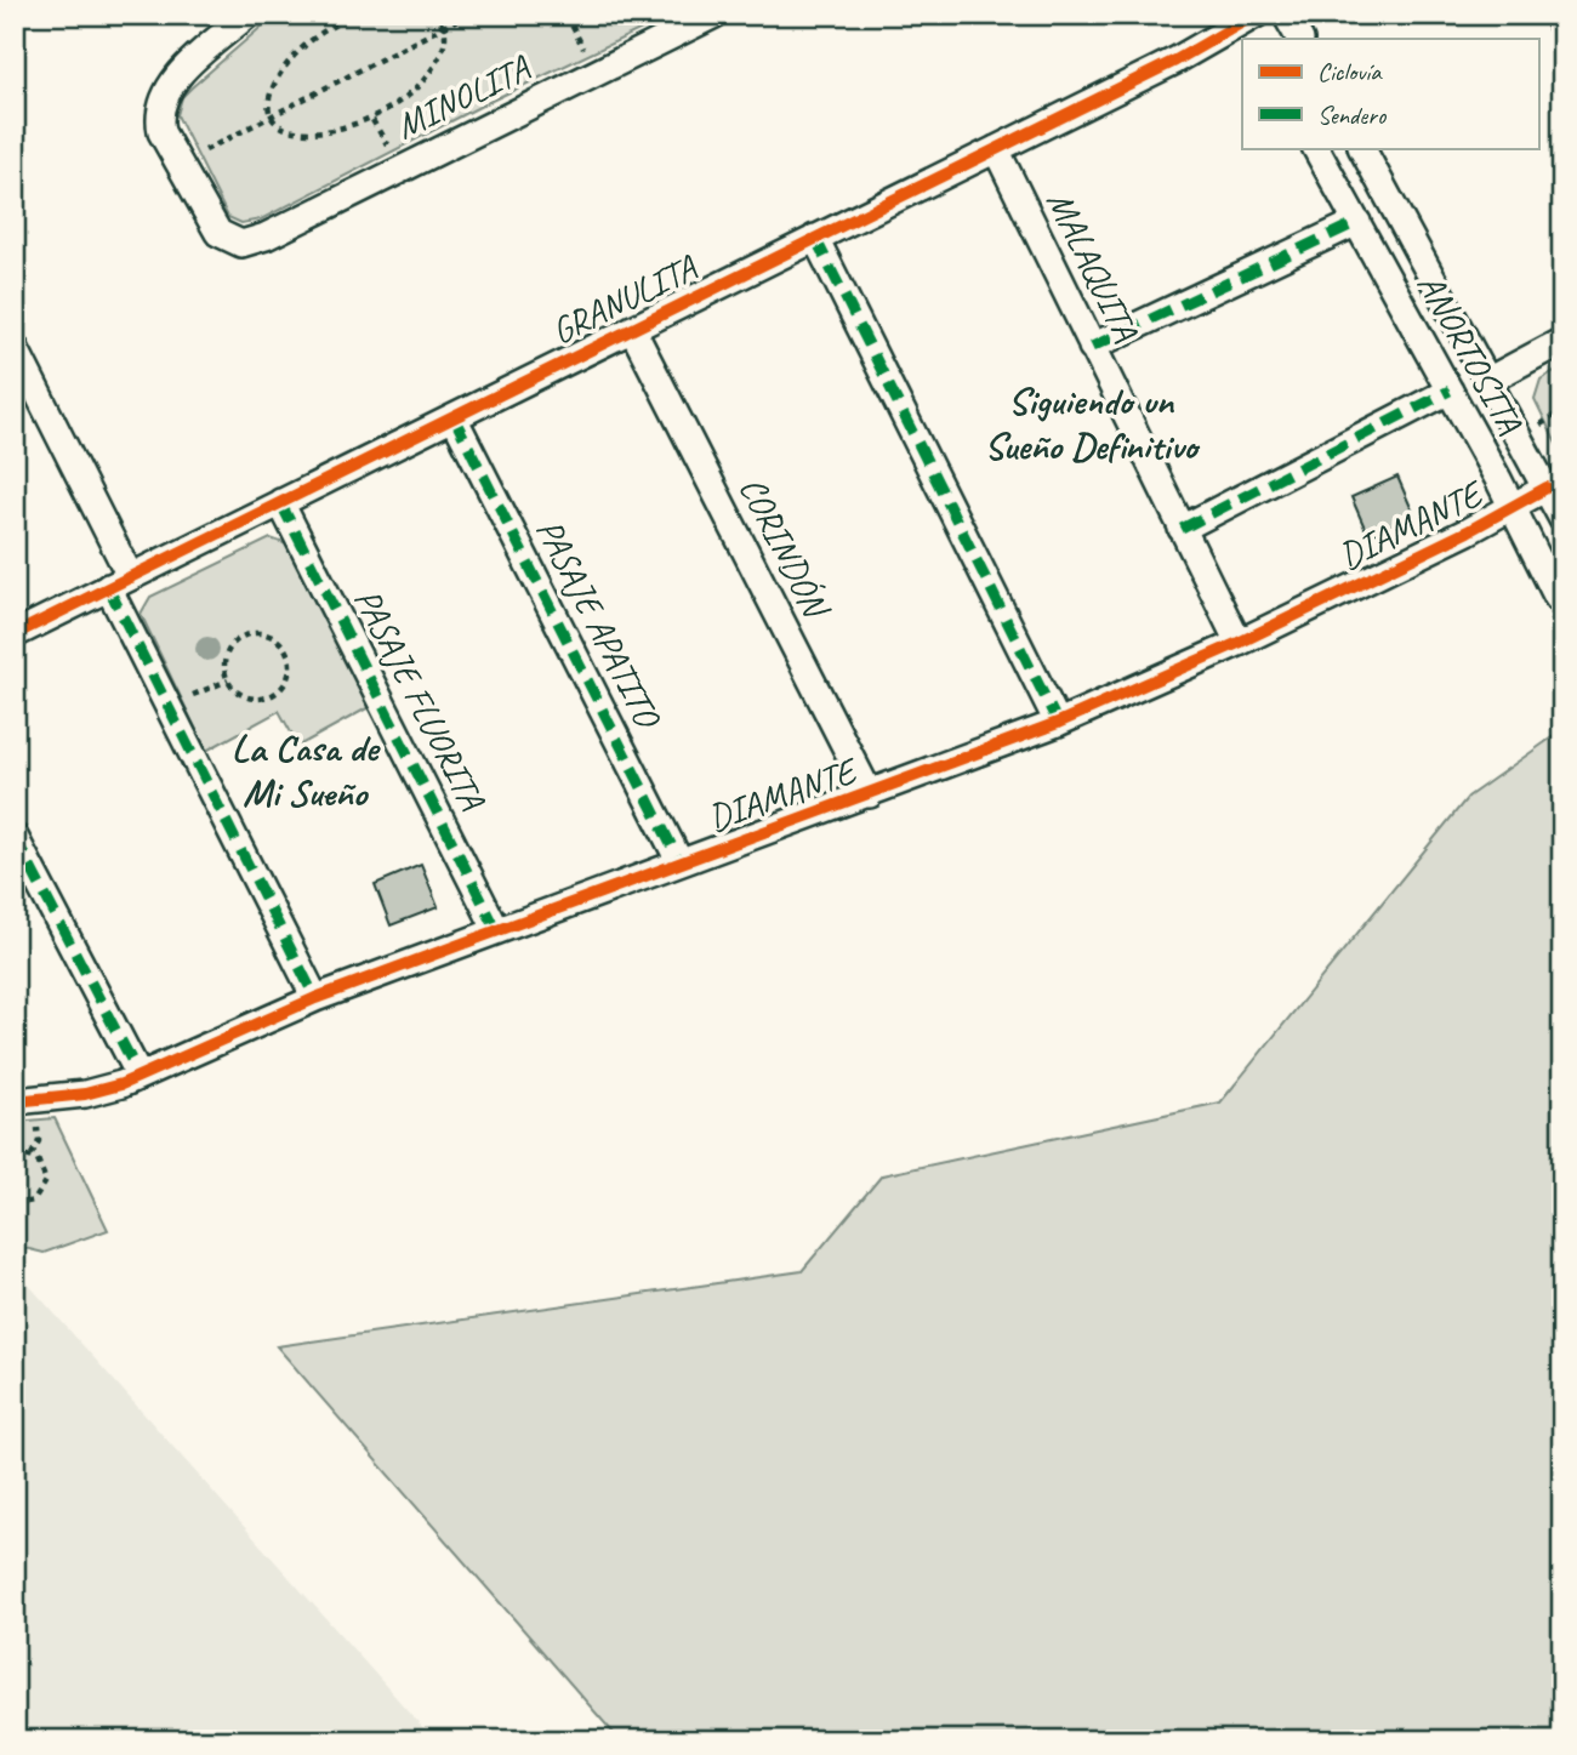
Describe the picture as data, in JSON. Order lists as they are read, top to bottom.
{
  "streets": {
    "street": [
      "MINOLITA",
      "MALAQUITA",
      "GRANULITA",
      "ANORTOSITA",
      "DIAMANTE",
      "CORINDÓN",
      "PASAJE APATITO",
      "PASAJE FLUORITA"
    ]
  },
  "crossings": [
    ["MALAQUITA", "GRANULITA"],
    ["MALAQUITA", "DIAMANTE"],
    ["GRANULITA", "CORINDÓN"],
    ["GRANULITA", "PASAJE APATITO"],
    ["GRANULITA", "PASAJE FLUORITA"],
    ["ANORTOSITA", "DIAMANTE"],
    ["DIAMANTE", "CORINDÓN"],
    ["DIAMANTE", "PASAJE APATITO"],
    ["DIAMANTE", "PASAJE FLUORITA"]
  ],
  "districts": ["Siguiendo un Sueño Definitivo", "La Casa de Mi Sueño"],
  "legend": ["Ciclovía", "Sendero"]
}
